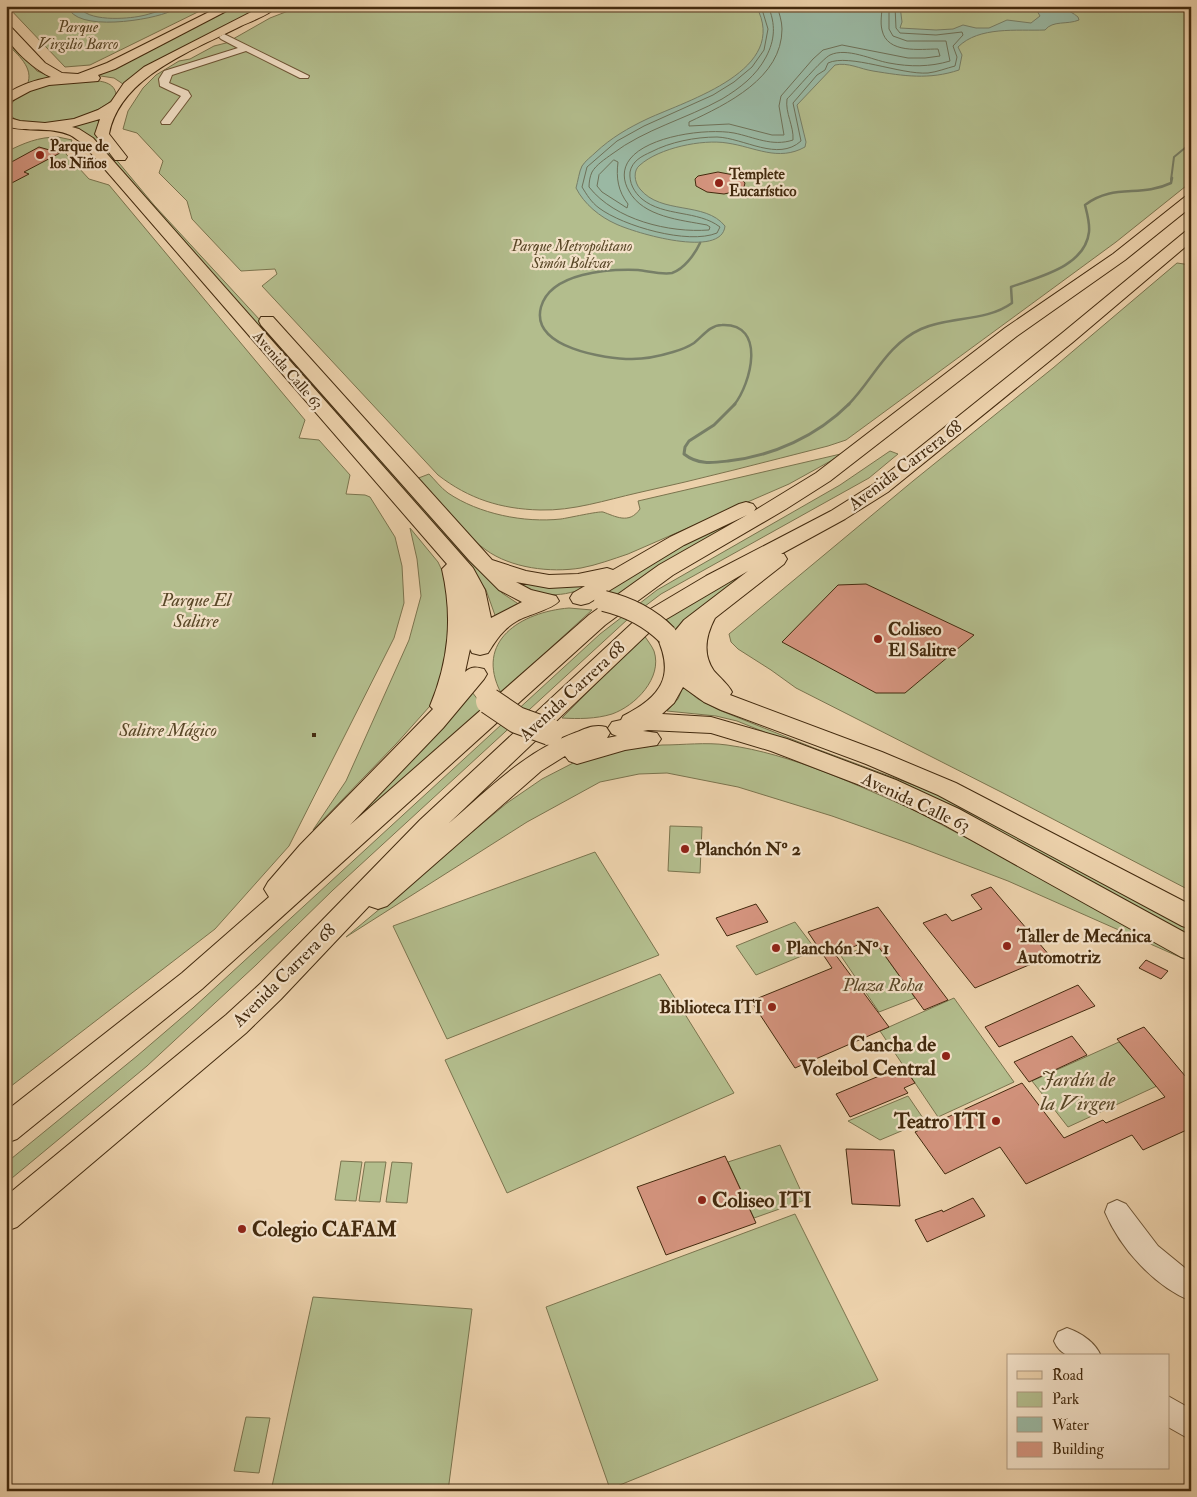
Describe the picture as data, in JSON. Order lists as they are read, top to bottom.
{
  "streets": {
    "main road": ["Avenida Calle 63", "Avenida Carrera 68"]
  },
  "parks": [
    "Parque Virgilio Barco",
    "Parque Metropolitano Simón Bolívar",
    "Parque El Salitre",
    "Salitre Mágico",
    "Plaza Roha",
    "Jardín de la Virgen"
  ],
  "places": [
    "Parque de los Niños",
    "Templete Eucarístico",
    "Coliseo El Salitre",
    "Planchón Nº 2",
    "Taller de Mecánica Automotriz",
    "Planchón Nº 1",
    "Biblioteca ITI",
    "Cancha de Voleibol Central",
    "Teatro ITI",
    "Coliseo ITI",
    "Colegio CAFAM"
  ],
  "legend": [
    "Road",
    "Park",
    "Water",
    "Building"
  ]
}
